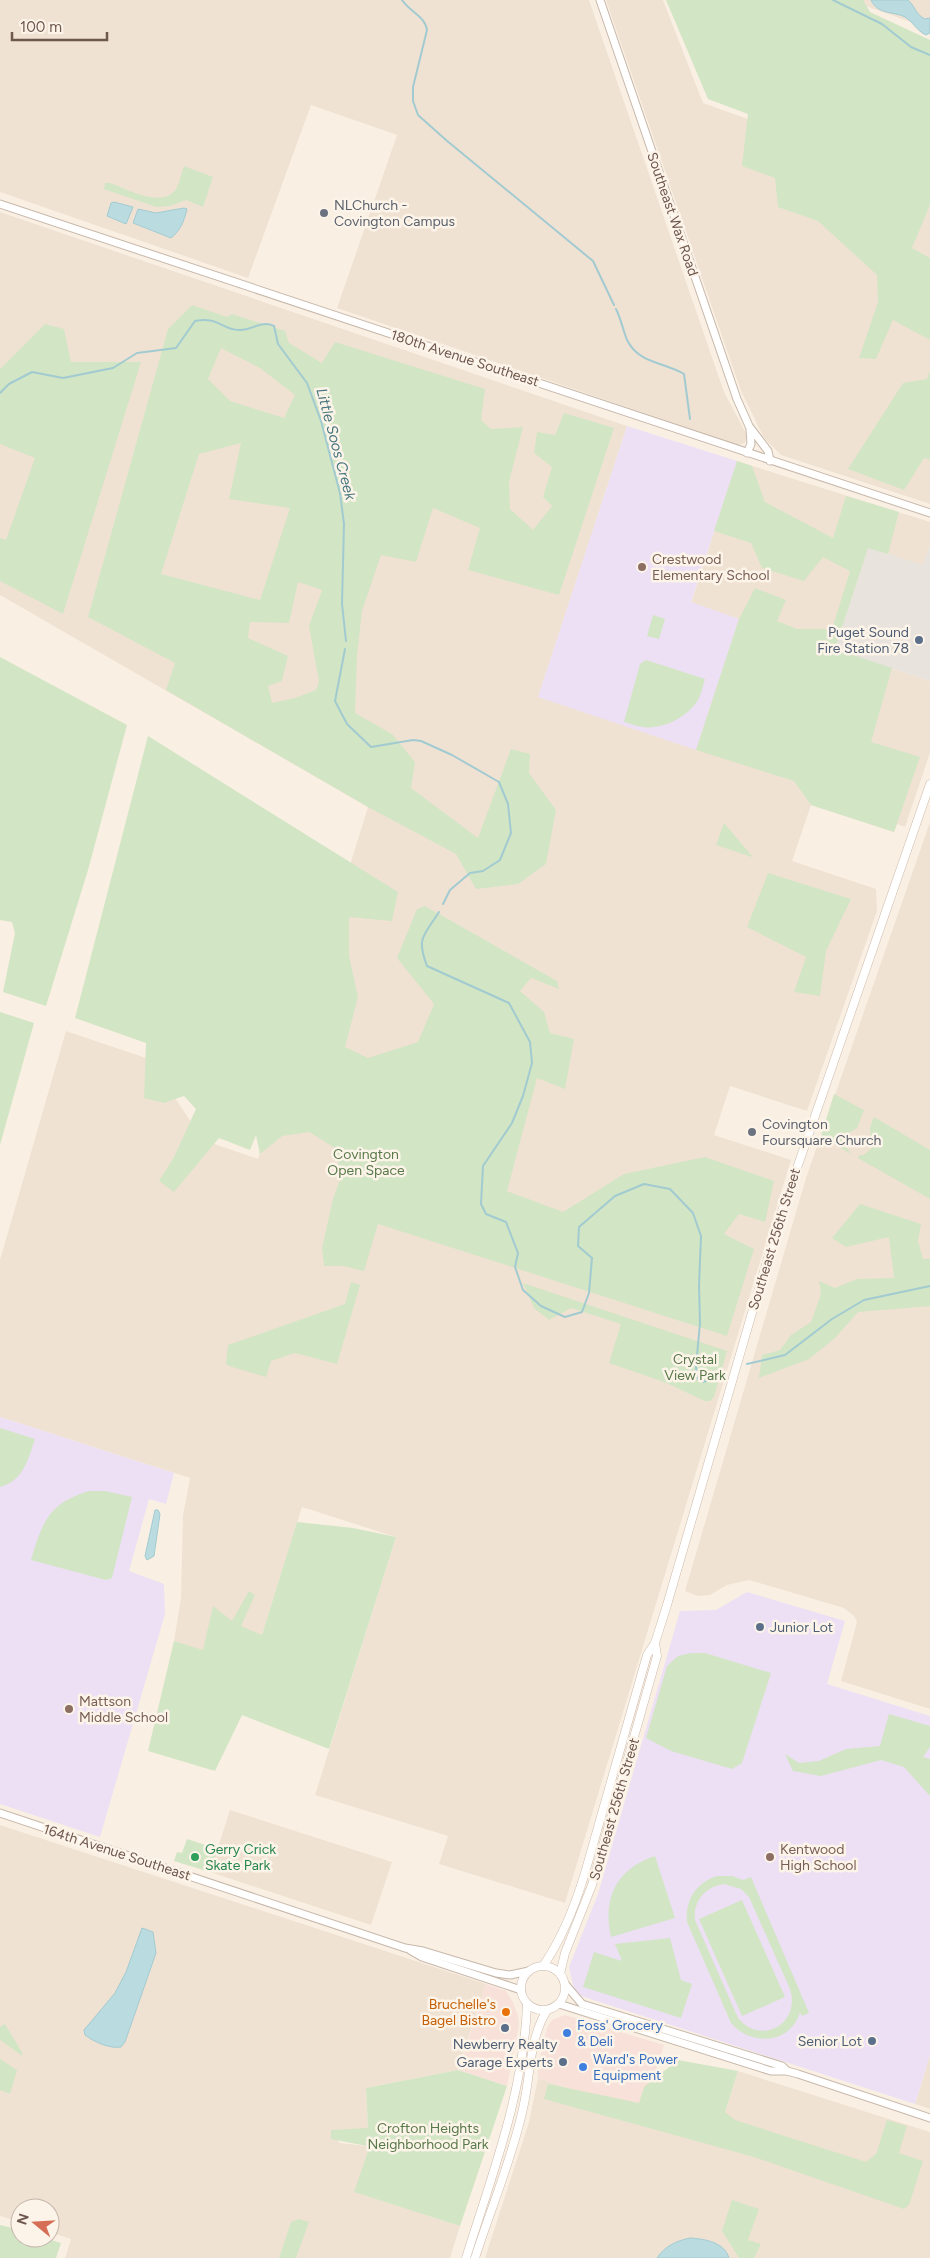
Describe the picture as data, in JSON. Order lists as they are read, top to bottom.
{
  "streets": {
    "main road": ["Southeast 256th Street"],
    "street": ["Southeast Wax Road", "180th Avenue Southeast", "164th Avenue Southeast"]
  },
  "crossings": [
    ["Southeast Wax Road", "180th Avenue Southeast"],
    ["Southeast 256th Street", "164th Avenue Southeast"]
  ],
  "water": ["Little Soos Creek"],
  "parks": ["Covington Open Space", "Crystal View Park", "Crofton Heights Neighborhood Park"],
  "places": [
    "NLChurch - Covington Campus",
    "Crestwood Elementary School",
    "Puget Sound Fire Station 78",
    "Covington Foursquare Church",
    "Junior Lot",
    "Mattson Middle School",
    "Gerry Crick Skate Park",
    "Kentwood High School",
    "Bruchelle's Bagel Bistro",
    "Newberry Realty",
    "Foss' Grocery & Deli",
    "Senior Lot",
    "Garage Experts",
    "Ward's Power Equipment"
  ],
  "scale_bar": "100 m",
  "north": "left"
}
